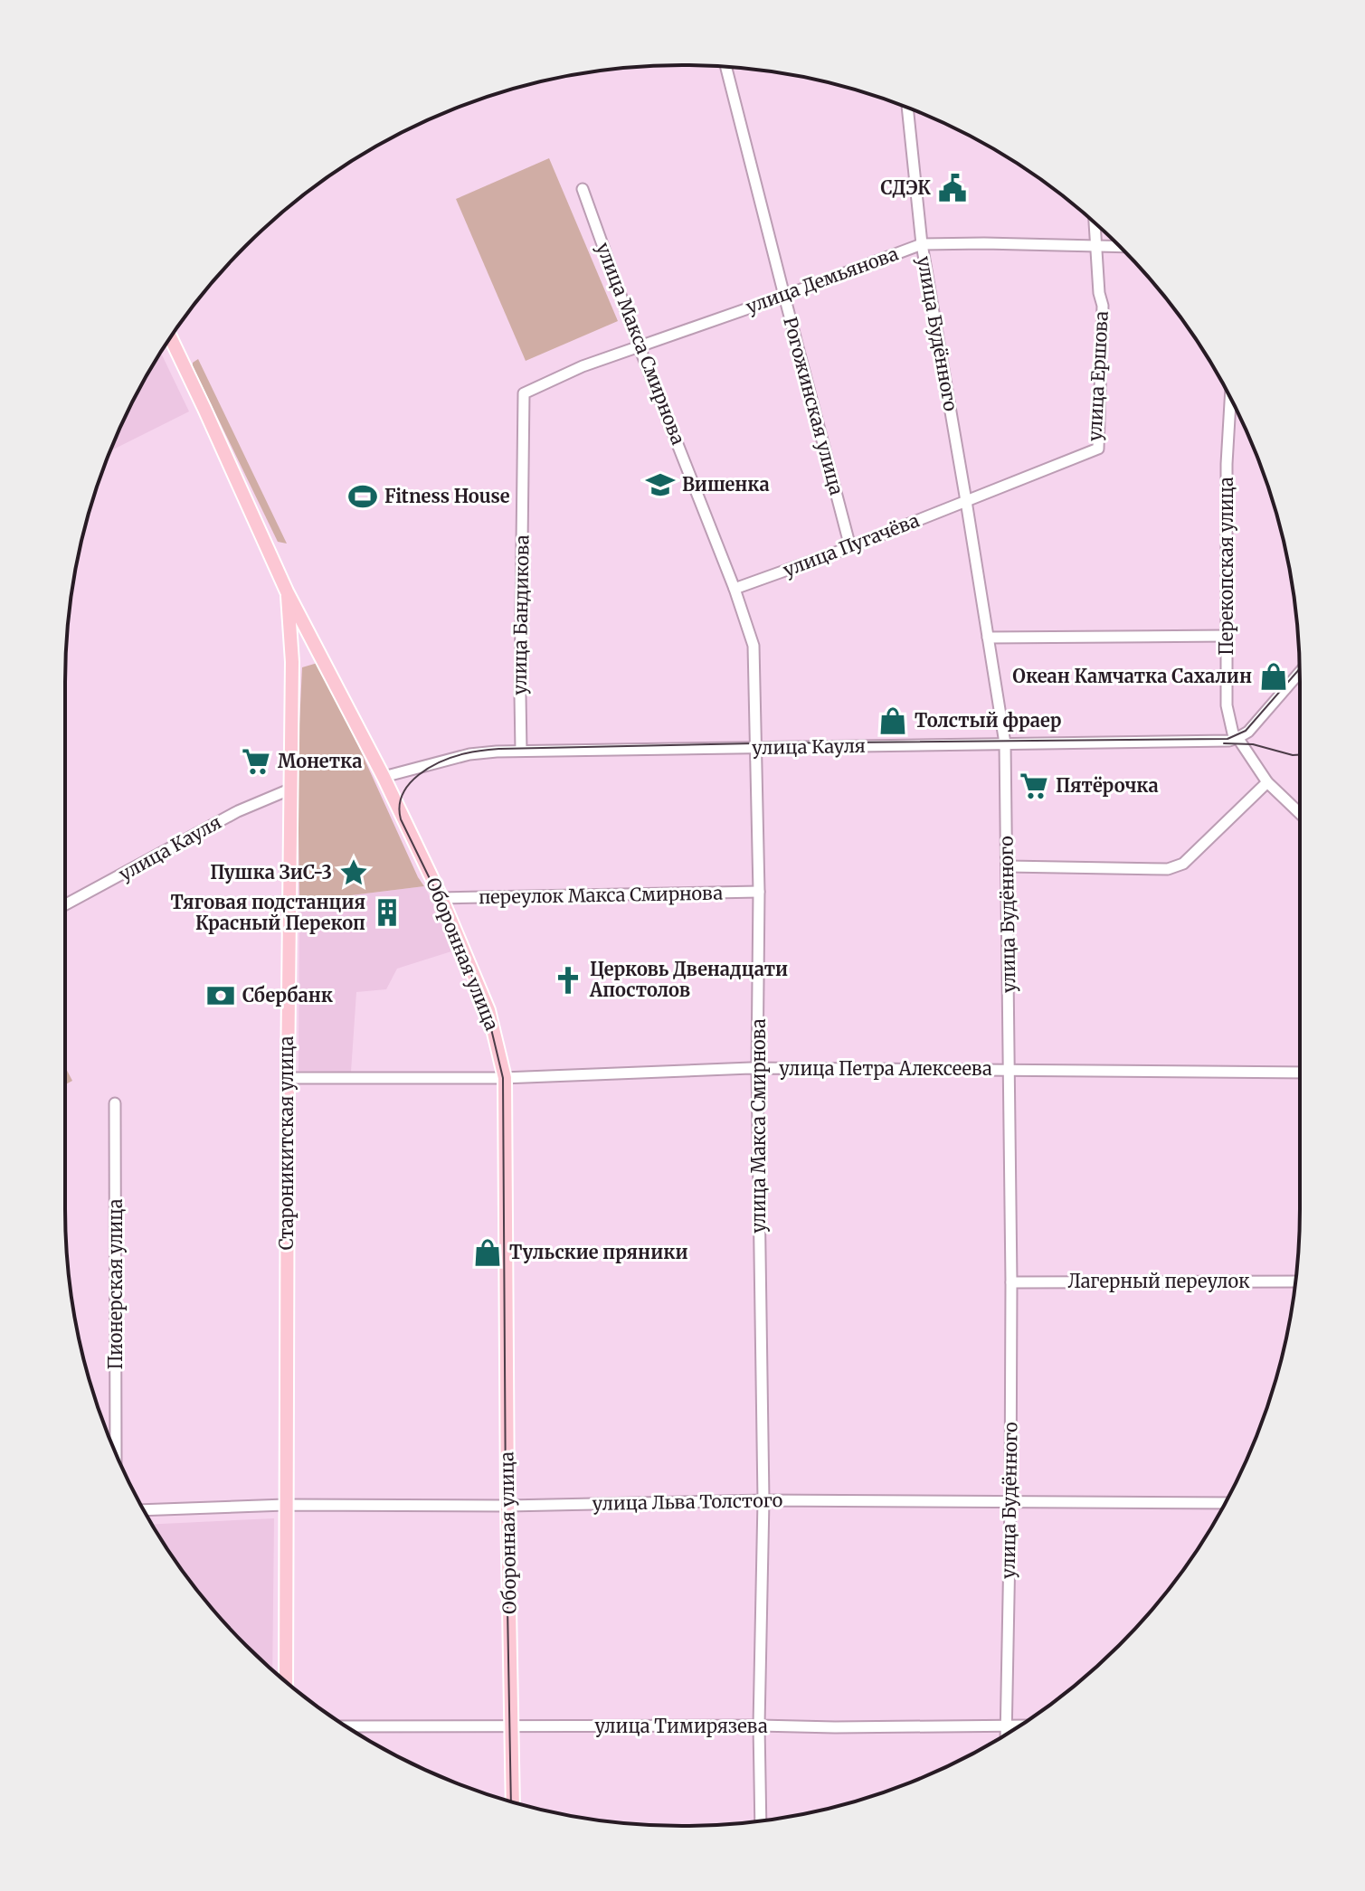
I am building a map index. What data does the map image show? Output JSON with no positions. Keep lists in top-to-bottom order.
{
  "streets": {
    "main road": ["Оборонная улица", "Староникитская улица"],
    "street": [
      "улица Демьянова",
      "улица Будённого",
      "улица Макса Смирнова",
      "улица Ершова",
      "Рогожинская улица",
      "улица Пугачёва",
      "Перекопская улица",
      "улица Бандикова",
      "улица Кауля",
      "переулок Макса Смирнова",
      "улица Петра Алексеева",
      "Лагерный переулок",
      "Пионерская улица",
      "улица Льва Толстого",
      "улица Тимирязева"
    ]
  },
  "crossings": [
    ["улица Демьянова", "улица Будённого"],
    ["улица Демьянова", "улица Макса Смирнова"],
    ["улица Демьянова", "улица Ершова"],
    ["улица Демьянова", "Рогожинская улица"],
    ["улица Демьянова", "улица Бандикова"],
    ["улица Будённого", "улица Ершова"],
    ["улица Будённого", "улица Пугачёва"],
    ["улица Будённого", "улица Кауля"],
    ["улица Будённого", "улица Петра Алексеева"],
    ["улица Будённого", "Лагерный переулок"],
    ["улица Будённого", "улица Льва Толстого"],
    ["улица Будённого", "улица Тимирязева"],
    ["улица Макса Смирнова", "улица Пугачёва"],
    ["улица Макса Смирнова", "улица Кауля"],
    ["улица Макса Смирнова", "переулок Макса Смирнова"],
    ["улица Макса Смирнова", "улица Петра Алексеева"],
    ["улица Макса Смирнова", "улица Льва Толстого"],
    ["улица Макса Смирнова", "улица Тимирязева"],
    ["улица Ершова", "улица Пугачёва"],
    ["Рогожинская улица", "улица Пугачёва"],
    ["Перекопская улица", "улица Кауля"],
    ["улица Бандикова", "улица Кауля"],
    ["улица Кауля", "Оборонная улица"],
    ["улица Кауля", "Староникитская улица"],
    ["переулок Макса Смирнова", "Оборонная улица"],
    ["Оборонная улица", "улица Петра Алексеева"],
    ["Оборонная улица", "Староникитская улица"],
    ["Оборонная улица", "улица Льва Толстого"],
    ["Оборонная улица", "улица Тимирязева"],
    ["улица Петра Алексеева", "Староникитская улица"],
    ["Староникитская улица", "улица Льва Толстого"]
  ],
  "places": {
    "public building": ["СДЭК"],
    "school or university": ["Вишенка"],
    "sports": ["Fitness House"],
    "shop": ["Океан Камчатка Сахалин", "Толстый фраер", "Тульские пряники"],
    "supermarket": ["Монетка", "Пятёрочка"],
    "place": ["Пушка ЗиС-3"],
    "building": ["Тяговая подстанция Красный Перекоп"],
    "church": ["Церковь Двенадцати Апостолов"],
    "bank": ["Сбербанк"]
  }
}
